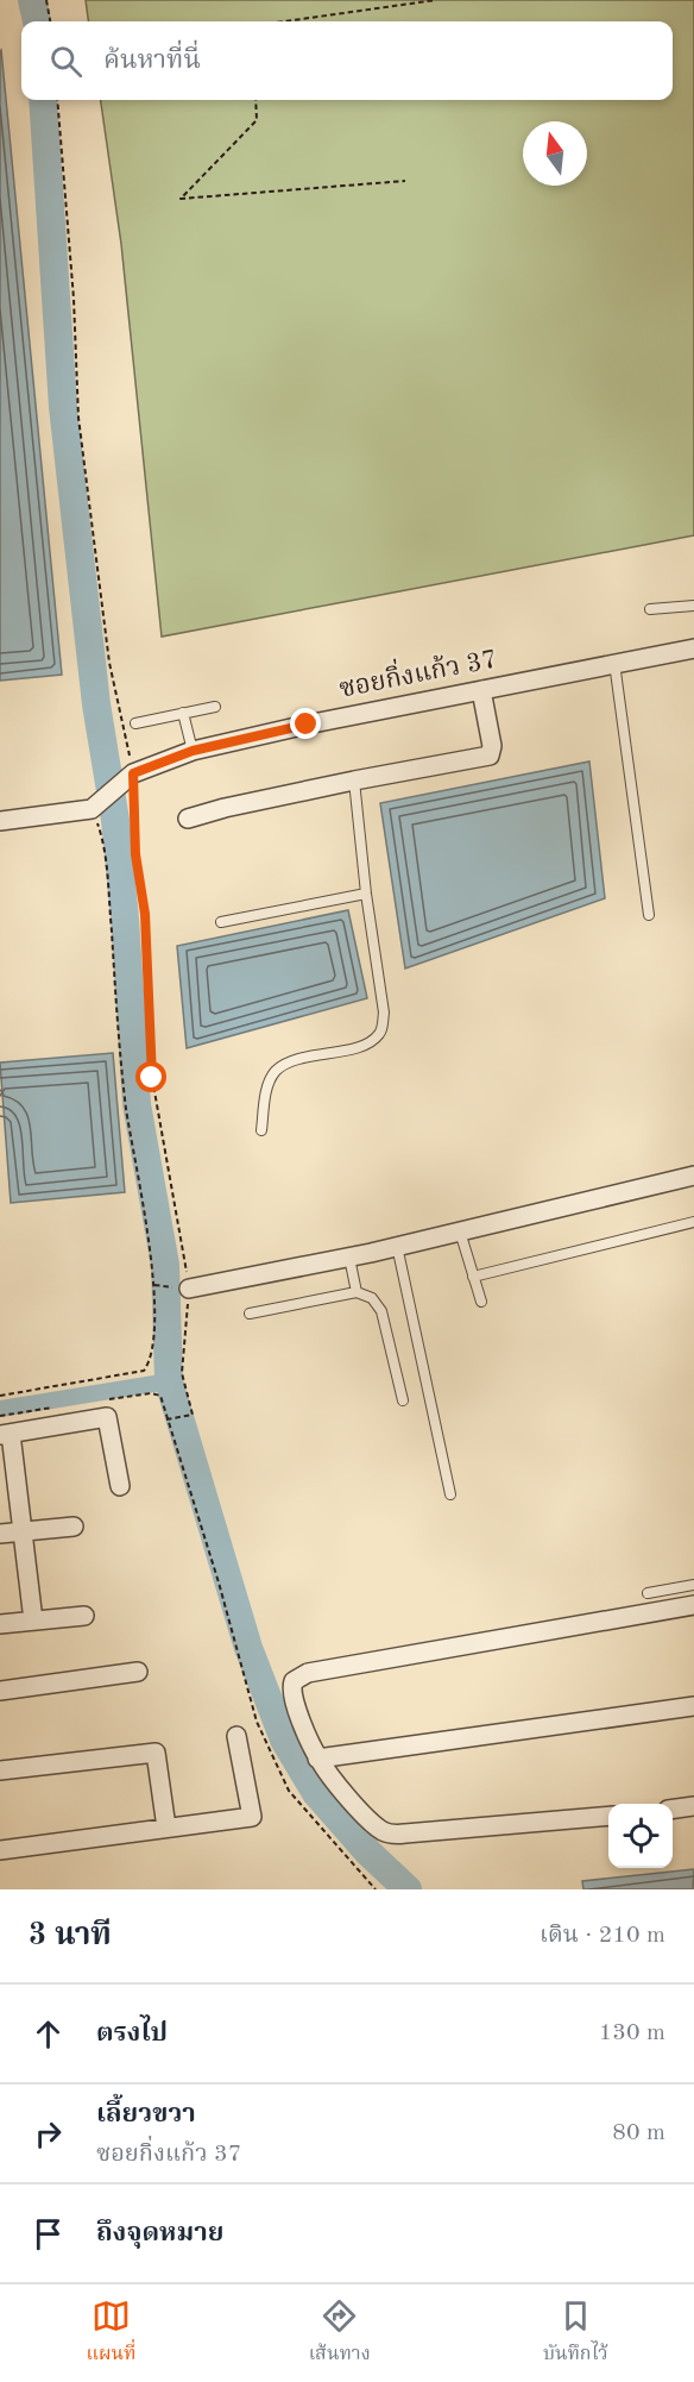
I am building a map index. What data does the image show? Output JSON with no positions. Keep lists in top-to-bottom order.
{
  "streets": {
    "street": ["ซอยกิ่งแก้ว 37"]
  },
  "north": "top",
  "page": {
    "search": "ค้นหาที่นี่",
    "heading": ["3 นาที", "เดิน · 210 m"],
    "list": [
      ["ตรงไป", "130 m"],
      ["เลี้ยวขวา", "ซอยกิ่งแก้ว 37", "80 m"],
      "ถึงจุดหมาย"
    ],
    "nav": ["แผนที่", "เส้นทาง", "บันทึกไว้"]
  }
}
